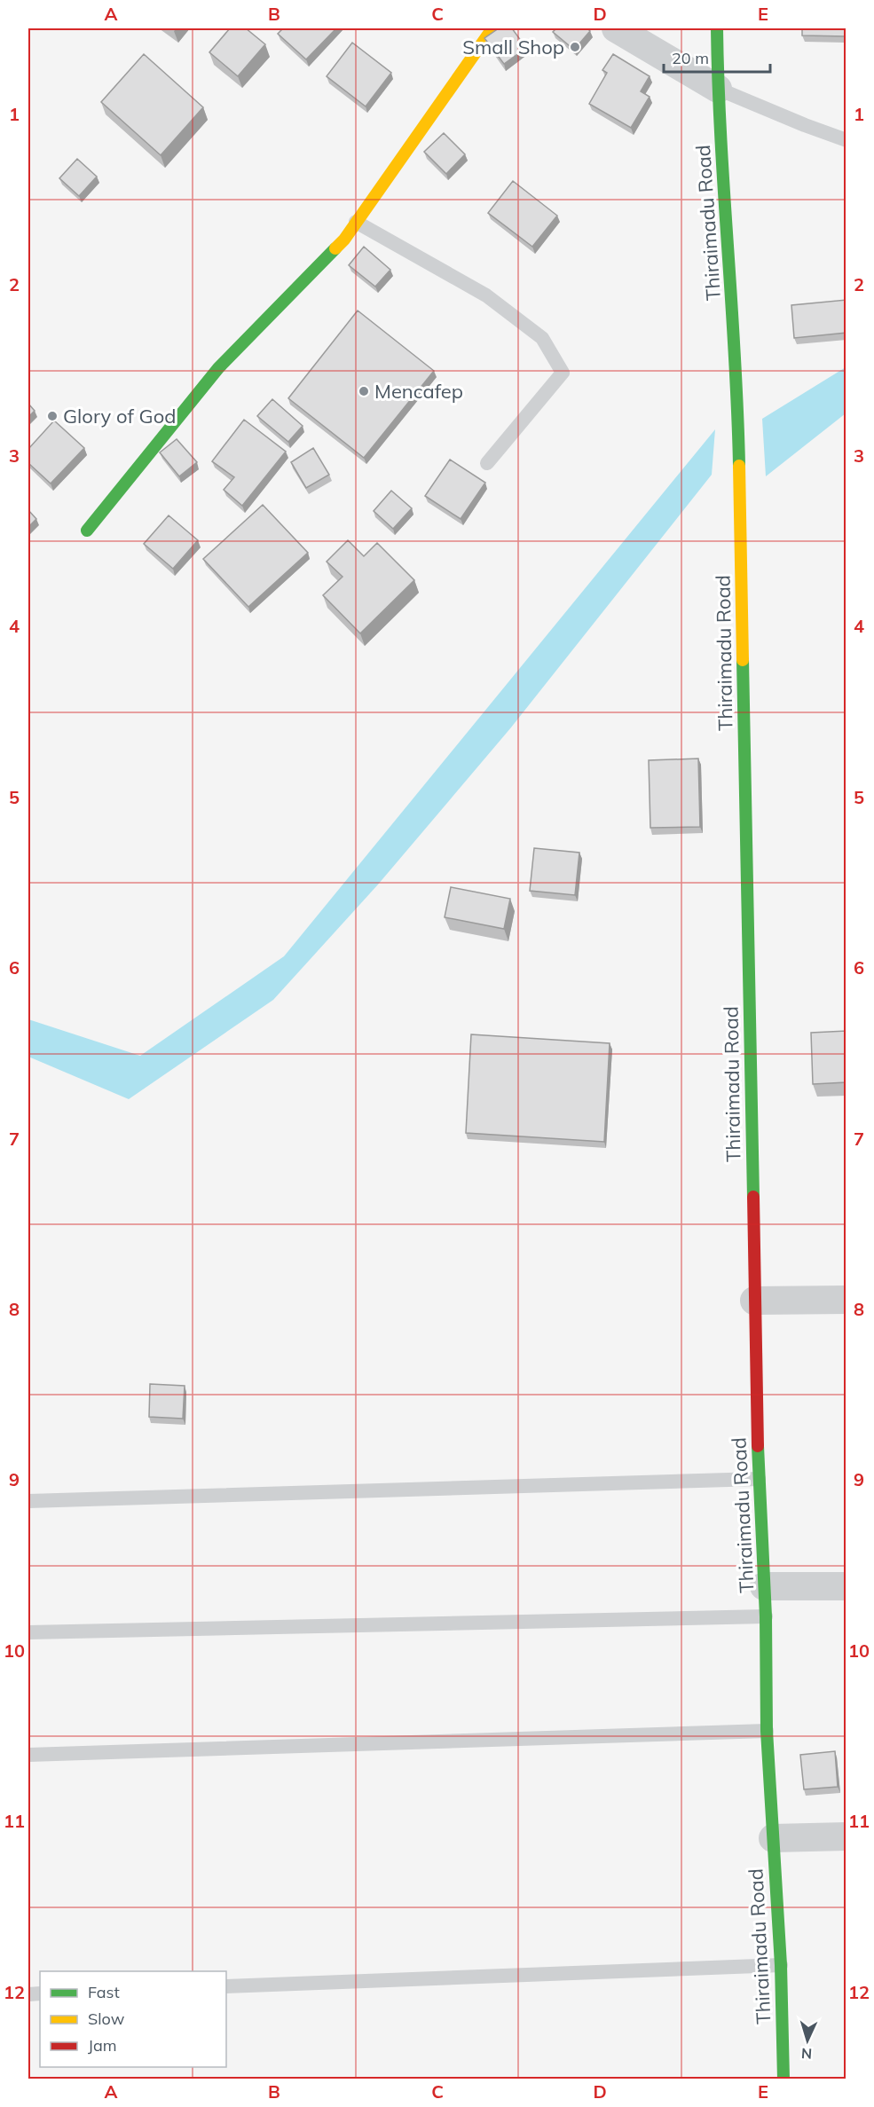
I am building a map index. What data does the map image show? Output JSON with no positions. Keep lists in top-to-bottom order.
{
  "streets": {
    "street": ["Thiraimadu Road"]
  },
  "places": ["Small Shop", "Mencafep", "Glory of God"],
  "legend": ["Fast", "Slow", "Jam"],
  "scale_bar": "20 m",
  "north": "bottom",
  "grid": {
    "columns": [
      "A",
      "B",
      "C",
      "D",
      "E"
    ],
    "rows": [
      "1",
      "2",
      "3",
      "4",
      "5",
      "6",
      "7",
      "8",
      "9",
      "10",
      "11",
      "12"
    ]
  }
}
